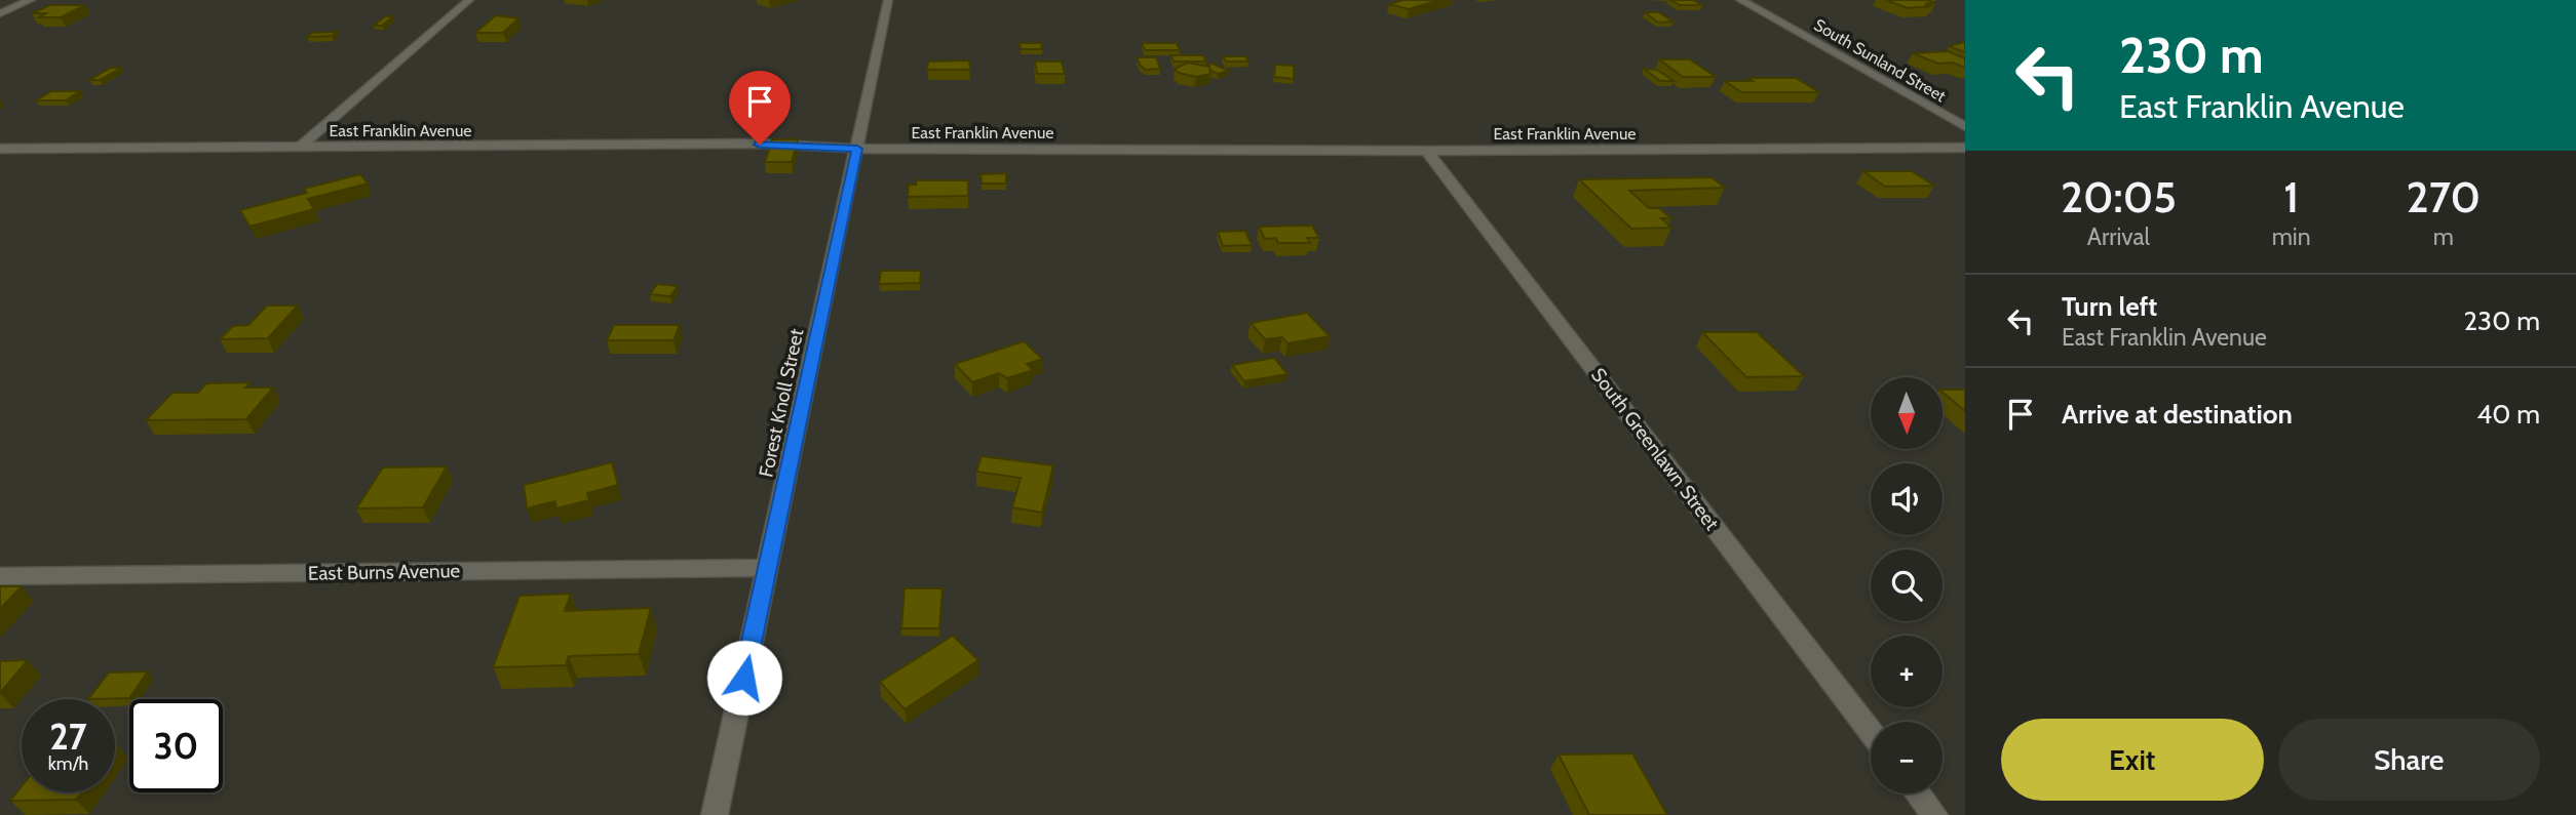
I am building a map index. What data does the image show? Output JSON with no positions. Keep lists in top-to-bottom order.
{
  "streets": {
    "street": [
      "South Sunland Street",
      "East Franklin Avenue",
      "Forest Knoll Street",
      "South Greenlawn Street",
      "East Burns Avenue"
    ]
  },
  "crossings": [
    ["East Franklin Avenue", "Forest Knoll Street"],
    ["East Franklin Avenue", "South Greenlawn Street"],
    ["Forest Knoll Street", "East Burns Avenue"]
  ],
  "north": "bottom",
  "page": {
    "turn": ["230 m", "East Franklin Avenue"],
    "eta": [
      "20:05",
      "Arrival",
      "1",
      "min",
      "270",
      "m"
    ],
    "list": [
      {
        "name": "Turn left",
        "note": "East Franklin Avenue",
        "value": "230 m"
      },
      {
        "name": "Arrive at destination",
        "value": "40 m"
      }
    ],
    "map_buttons": ["+", "−"],
    "speed": "27 km/h",
    "limit": "30",
    "buttons": ["Exit", "Share"]
  }
}
